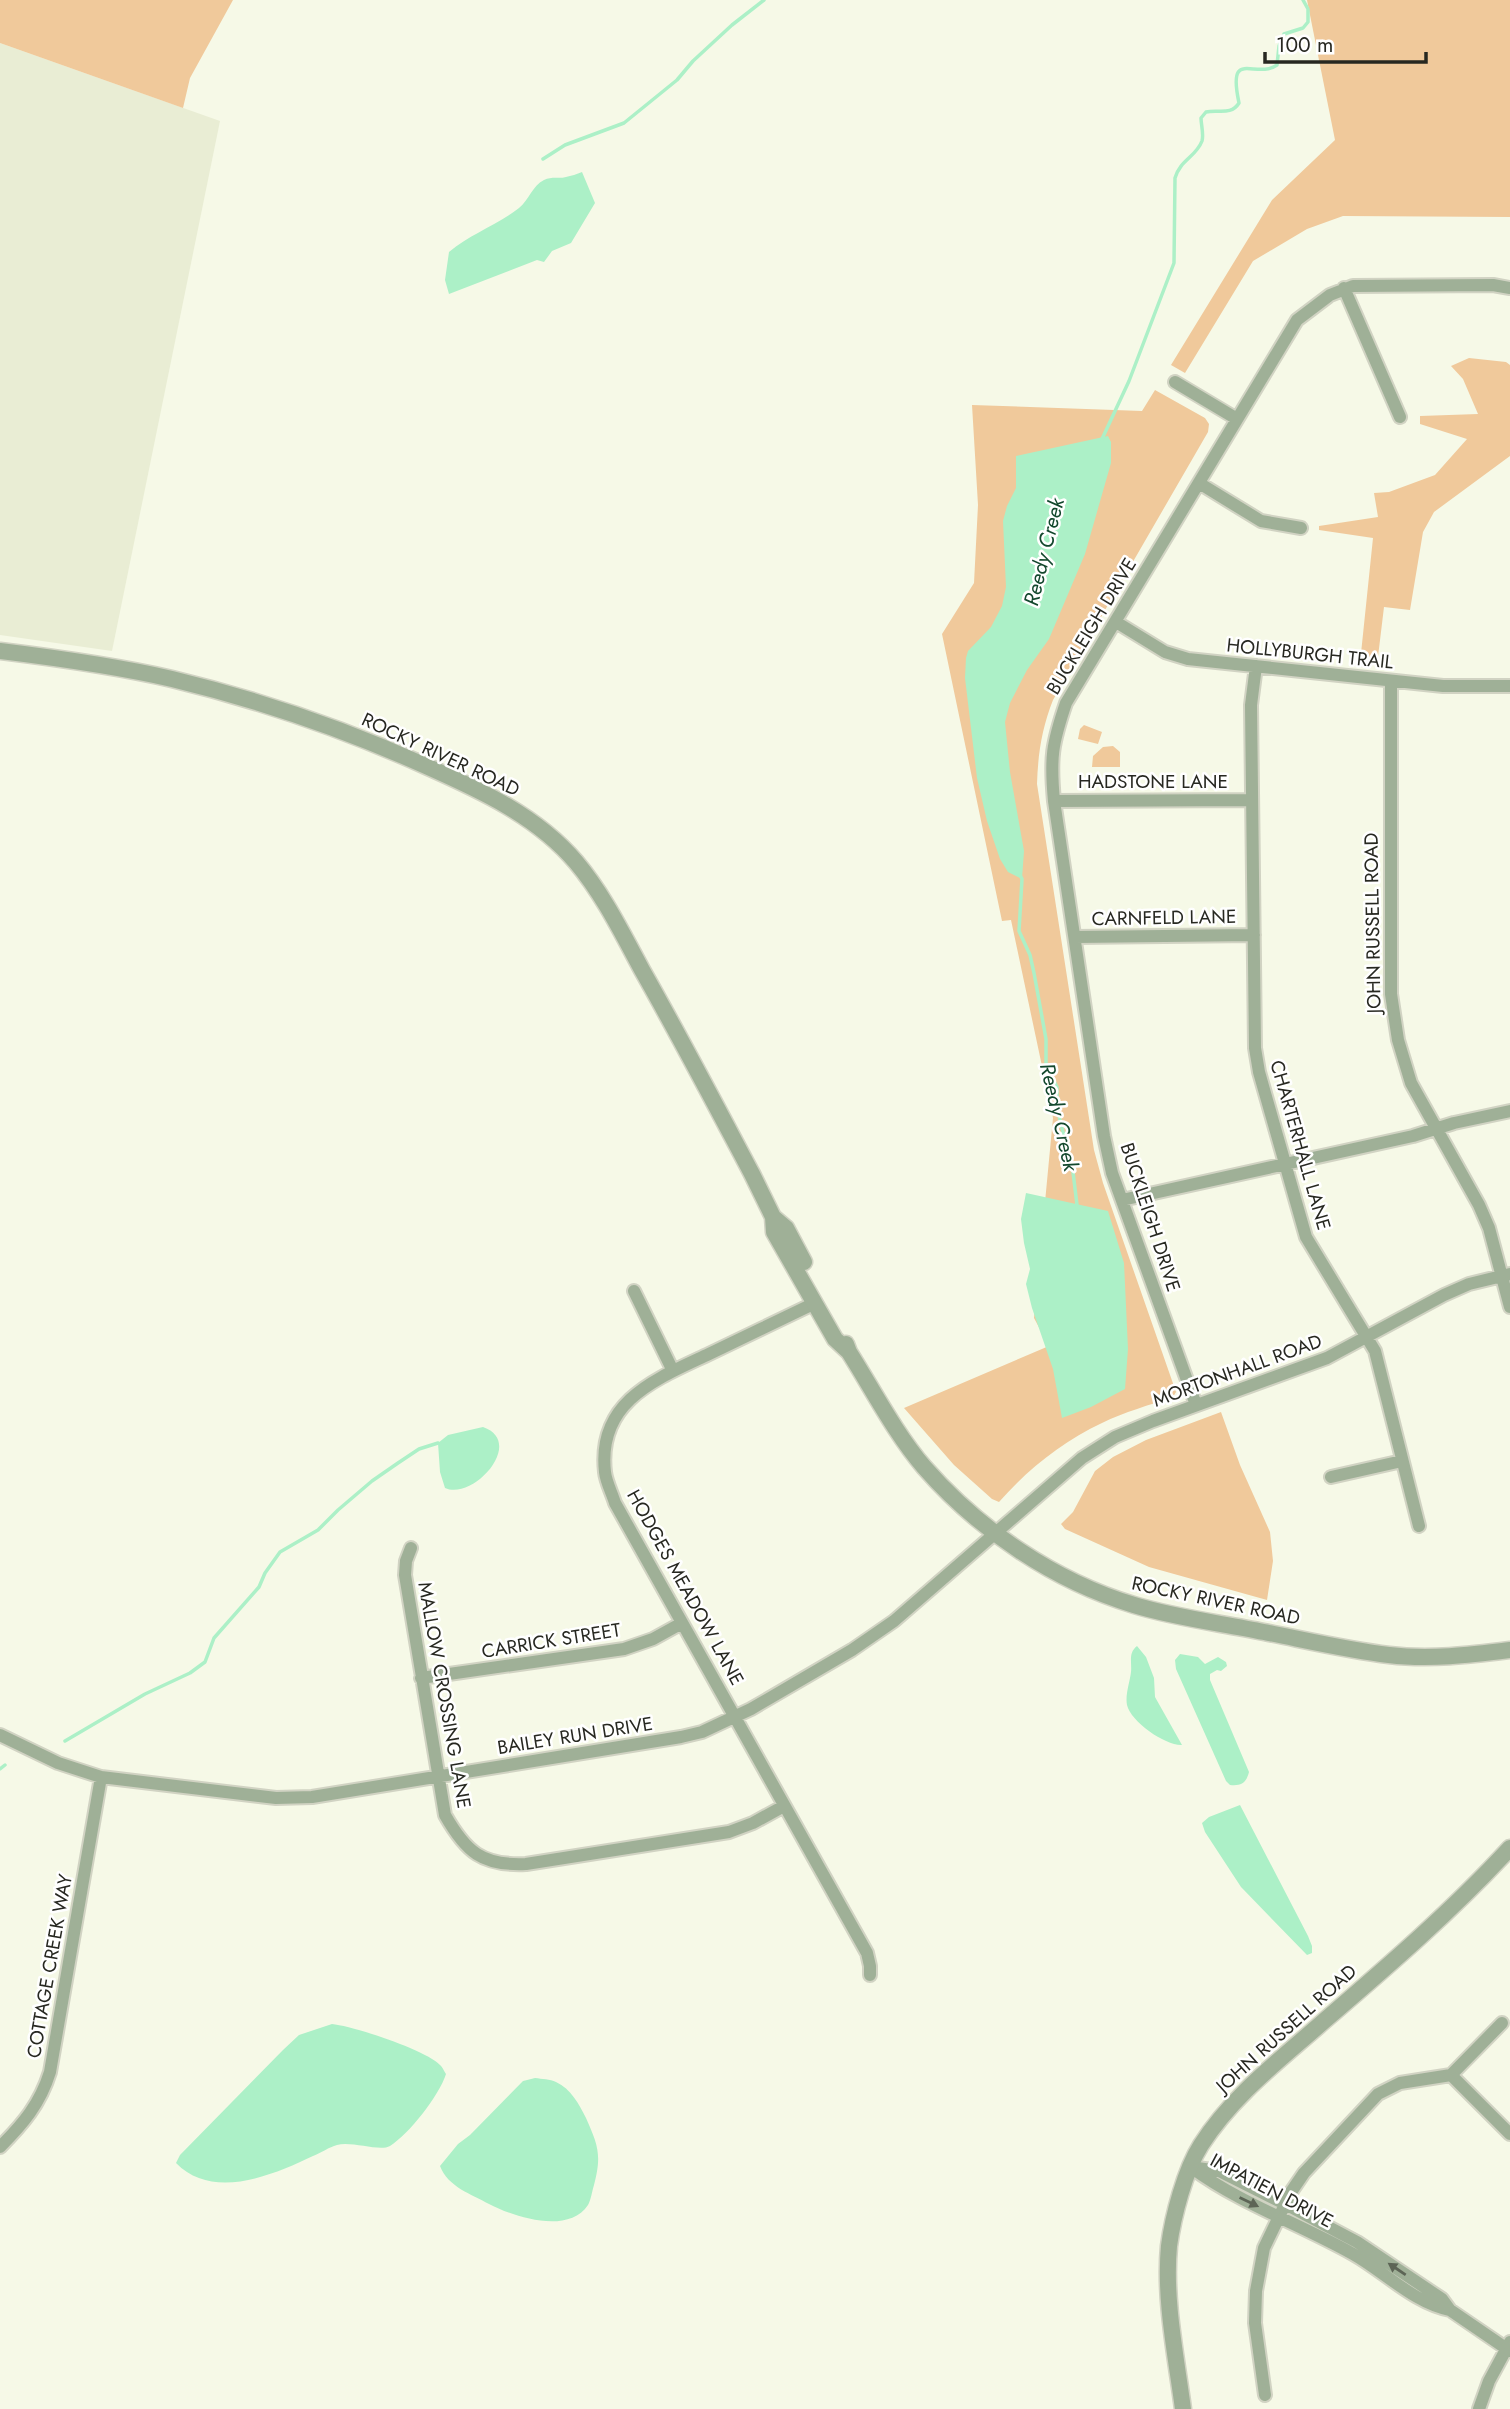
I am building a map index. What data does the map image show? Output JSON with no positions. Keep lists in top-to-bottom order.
{
  "streets": {
    "street": [
      "BUCKLEIGH DRIVE",
      "HOLLYBURGH TRAIL",
      "ROCKY RIVER ROAD",
      "HADSTONE LANE",
      "CARNFELD LANE",
      "JOHN RUSSELL ROAD",
      "CHARTERHALL LANE",
      "MORTONHALL ROAD",
      "HODGES MEADOW LANE",
      "CARRICK STREET",
      "MALLOW CROSSING LANE",
      "BAILEY RUN DRIVE",
      "COTTAGE CREEK WAY",
      "IMPATIEN DRIVE"
    ]
  },
  "crossings": [
    ["BUCKLEIGH DRIVE", "HOLLYBURGH TRAIL"],
    ["BUCKLEIGH DRIVE", "HADSTONE LANE"],
    ["BUCKLEIGH DRIVE", "CARNFELD LANE"],
    ["BUCKLEIGH DRIVE", "MORTONHALL ROAD"],
    ["HOLLYBURGH TRAIL", "JOHN RUSSELL ROAD"],
    ["HOLLYBURGH TRAIL", "CHARTERHALL LANE"],
    ["ROCKY RIVER ROAD", "MORTONHALL ROAD"],
    ["ROCKY RIVER ROAD", "HODGES MEADOW LANE"],
    ["ROCKY RIVER ROAD", "BAILEY RUN DRIVE"],
    ["HADSTONE LANE", "CHARTERHALL LANE"],
    ["CARNFELD LANE", "CHARTERHALL LANE"],
    ["JOHN RUSSELL ROAD", "MORTONHALL ROAD"],
    ["JOHN RUSSELL ROAD", "IMPATIEN DRIVE"],
    ["CHARTERHALL LANE", "MORTONHALL ROAD"],
    ["MORTONHALL ROAD", "BAILEY RUN DRIVE"],
    ["HODGES MEADOW LANE", "CARRICK STREET"],
    ["HODGES MEADOW LANE", "MALLOW CROSSING LANE"],
    ["HODGES MEADOW LANE", "BAILEY RUN DRIVE"],
    ["CARRICK STREET", "MALLOW CROSSING LANE"],
    ["MALLOW CROSSING LANE", "BAILEY RUN DRIVE"],
    ["BAILEY RUN DRIVE", "COTTAGE CREEK WAY"]
  ],
  "water": ["Reedy Creek"],
  "scale_bar": "100 m"
}
